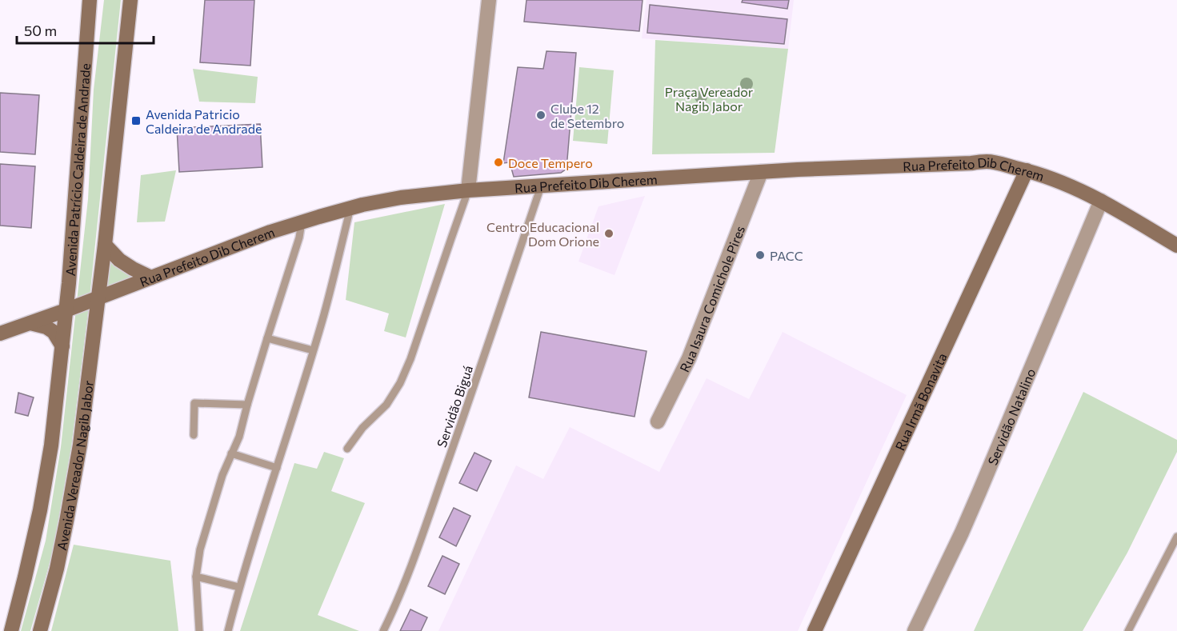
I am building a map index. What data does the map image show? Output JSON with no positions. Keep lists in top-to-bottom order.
{
  "streets": {
    "main road": [
      "Avenida Patrício Caldeira de Andrade",
      "Rua Prefeito Dib Cherem",
      "Rua Irmã Bonavita",
      "Avenida Vereador Nagib Jabor"
    ],
    "street": ["Rua Isaura Comichole Pires", "Servidão Natalino"],
    "lane": ["Servidão Biguá"]
  },
  "crossings": [
    ["Avenida Patrício Caldeira de Andrade", "Rua Prefeito Dib Cherem"],
    ["Avenida Patrício Caldeira de Andrade", "Avenida Vereador Nagib Jabor"],
    ["Rua Prefeito Dib Cherem", "Rua Isaura Comichole Pires"],
    ["Rua Prefeito Dib Cherem", "Rua Irmã Bonavita"],
    ["Rua Prefeito Dib Cherem", "Servidão Biguá"],
    ["Rua Prefeito Dib Cherem", "Servidão Natalino"],
    ["Rua Prefeito Dib Cherem", "Avenida Vereador Nagib Jabor"]
  ],
  "parks": ["Praça Vereador Nagib Jabor"],
  "places": {
    "other": [
      "Clube 12 de Setembro",
      "Doce Tempero",
      "Centro Educacional Dom Orione",
      "PACC"
    ],
    "transit": ["Avenida Patricio Caldeira de Andrade"]
  },
  "scale_bar": "50 m"
}
